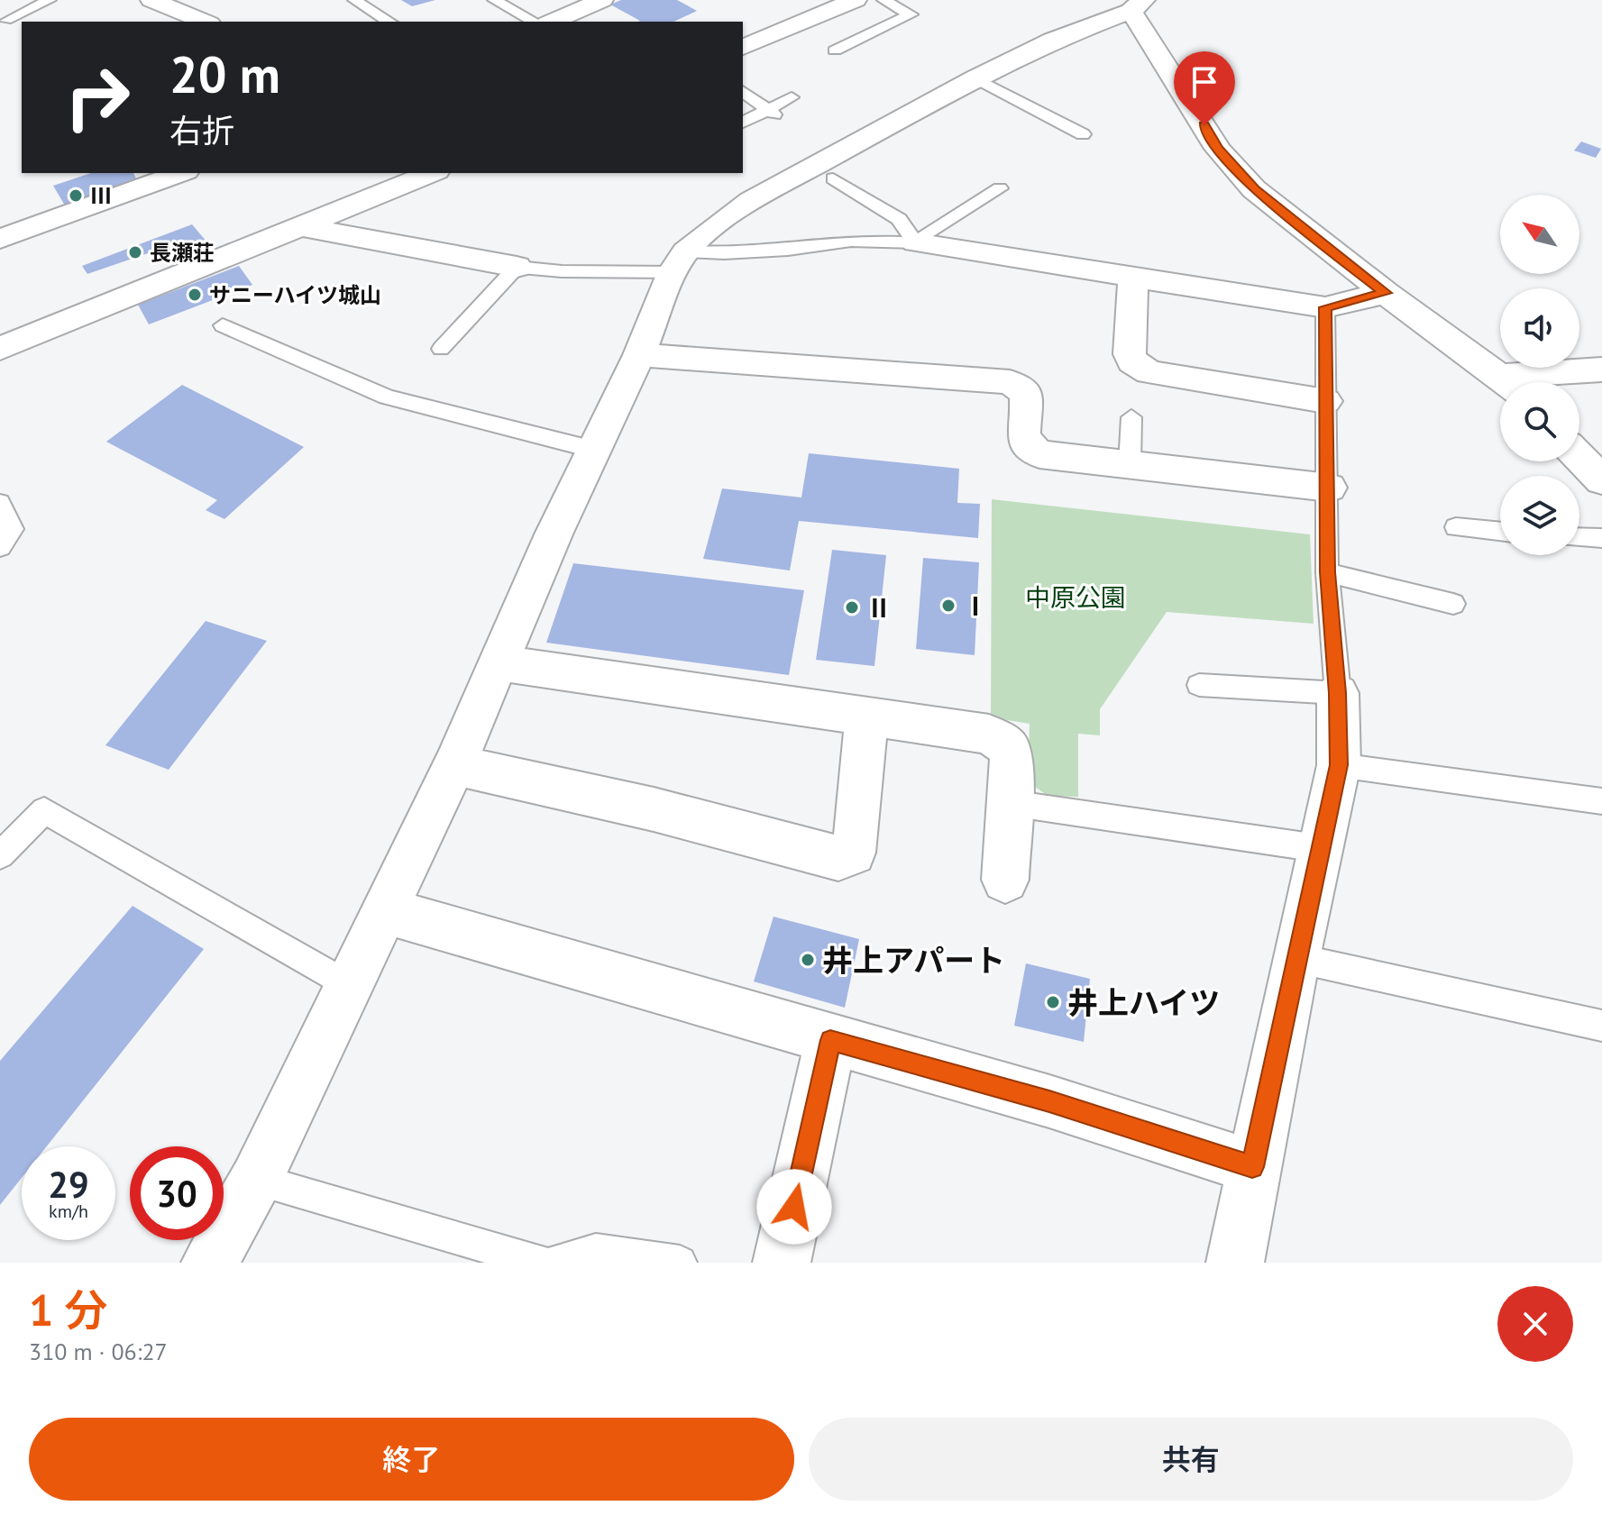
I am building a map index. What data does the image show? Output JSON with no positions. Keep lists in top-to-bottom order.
{
  "parks": ["中原公園"],
  "places": [
    "Ⅲ",
    "長瀬荘",
    "サニーハイツ城山",
    "Ⅰ",
    "Ⅱ",
    "井上アパート",
    "井上ハイツ"
  ],
  "north": "top left",
  "page": {
    "turn": ["20 m", "右折"],
    "speed": "29 km/h",
    "limit": "30",
    "heading": ["1 分", "310 m · 06:27"],
    "buttons": ["終了", "共有"]
  }
}
